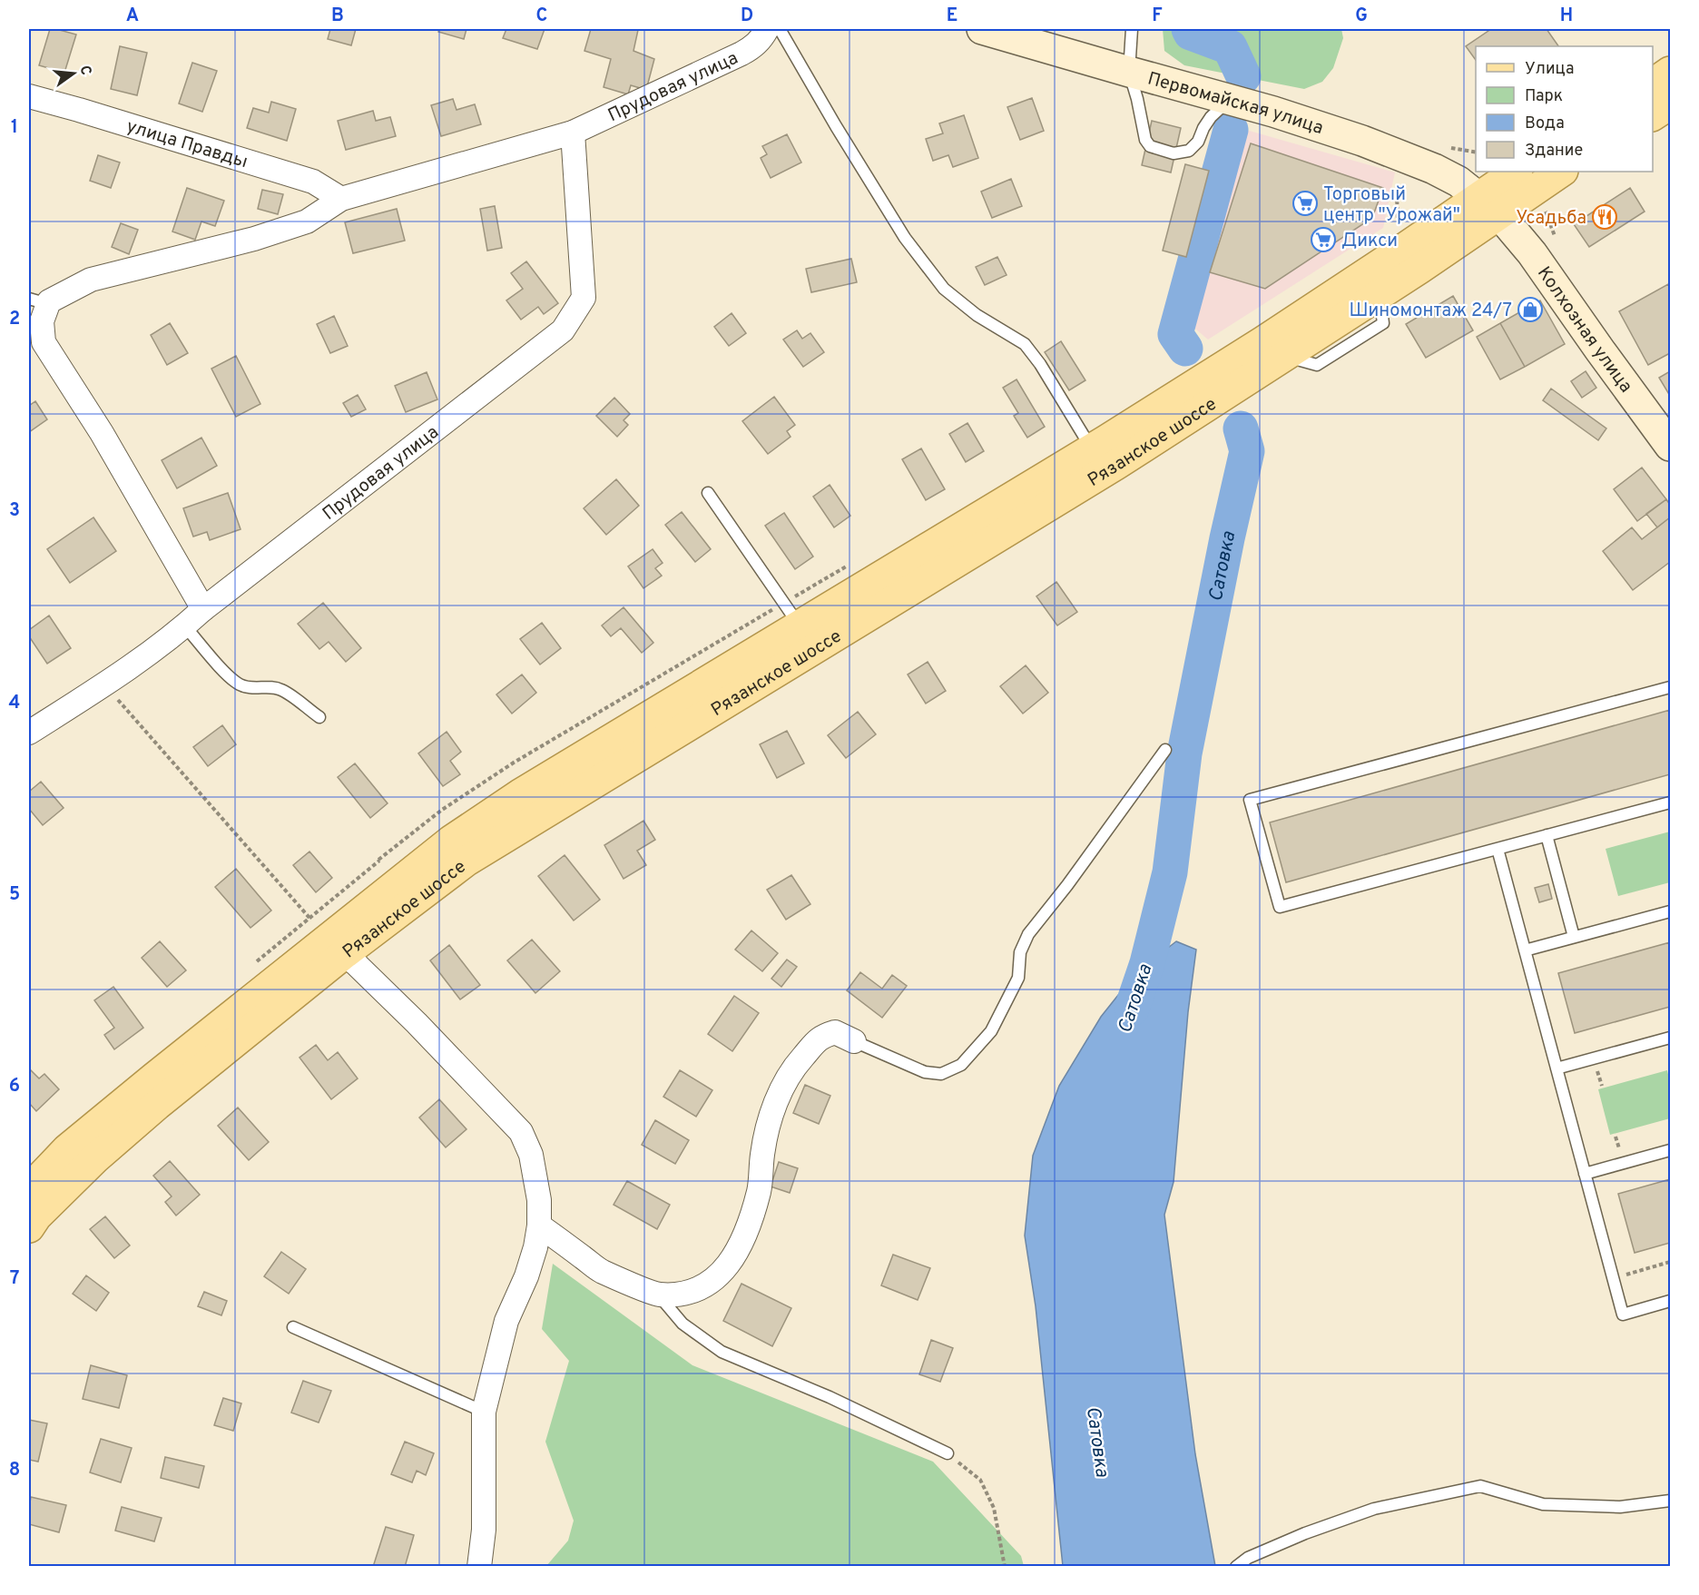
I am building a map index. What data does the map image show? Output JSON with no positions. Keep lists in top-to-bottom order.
{
  "streets": {
    "main road": ["Первомайская улица", "Колхозная улица", "Рязанское шоссе"],
    "street": ["Прудовая улица", "улица Правды"]
  },
  "crossings": [
    ["Прудовая улица", "улица Правды"],
    ["Первомайская улица", "Колхозная улица"],
    ["Первомайская улица", "Рязанское шоссе"],
    ["Колхозная улица", "Рязанское шоссе"]
  ],
  "water": ["Сатовка"],
  "places": {
    "supermarket": ["Торговый центр \"Урожай\"", "Дикси"],
    "restaurant": ["Усадьба"],
    "shop": ["Шиномонтаж 24/7"]
  },
  "legend": [
    "Улица",
    "Парк",
    "Вода",
    "Здание"
  ],
  "north": "right",
  "grid": {
    "columns": [
      "A",
      "B",
      "C",
      "D",
      "E",
      "F",
      "G",
      "H"
    ],
    "rows": [
      "1",
      "2",
      "3",
      "4",
      "5",
      "6",
      "7",
      "8"
    ]
  }
}
